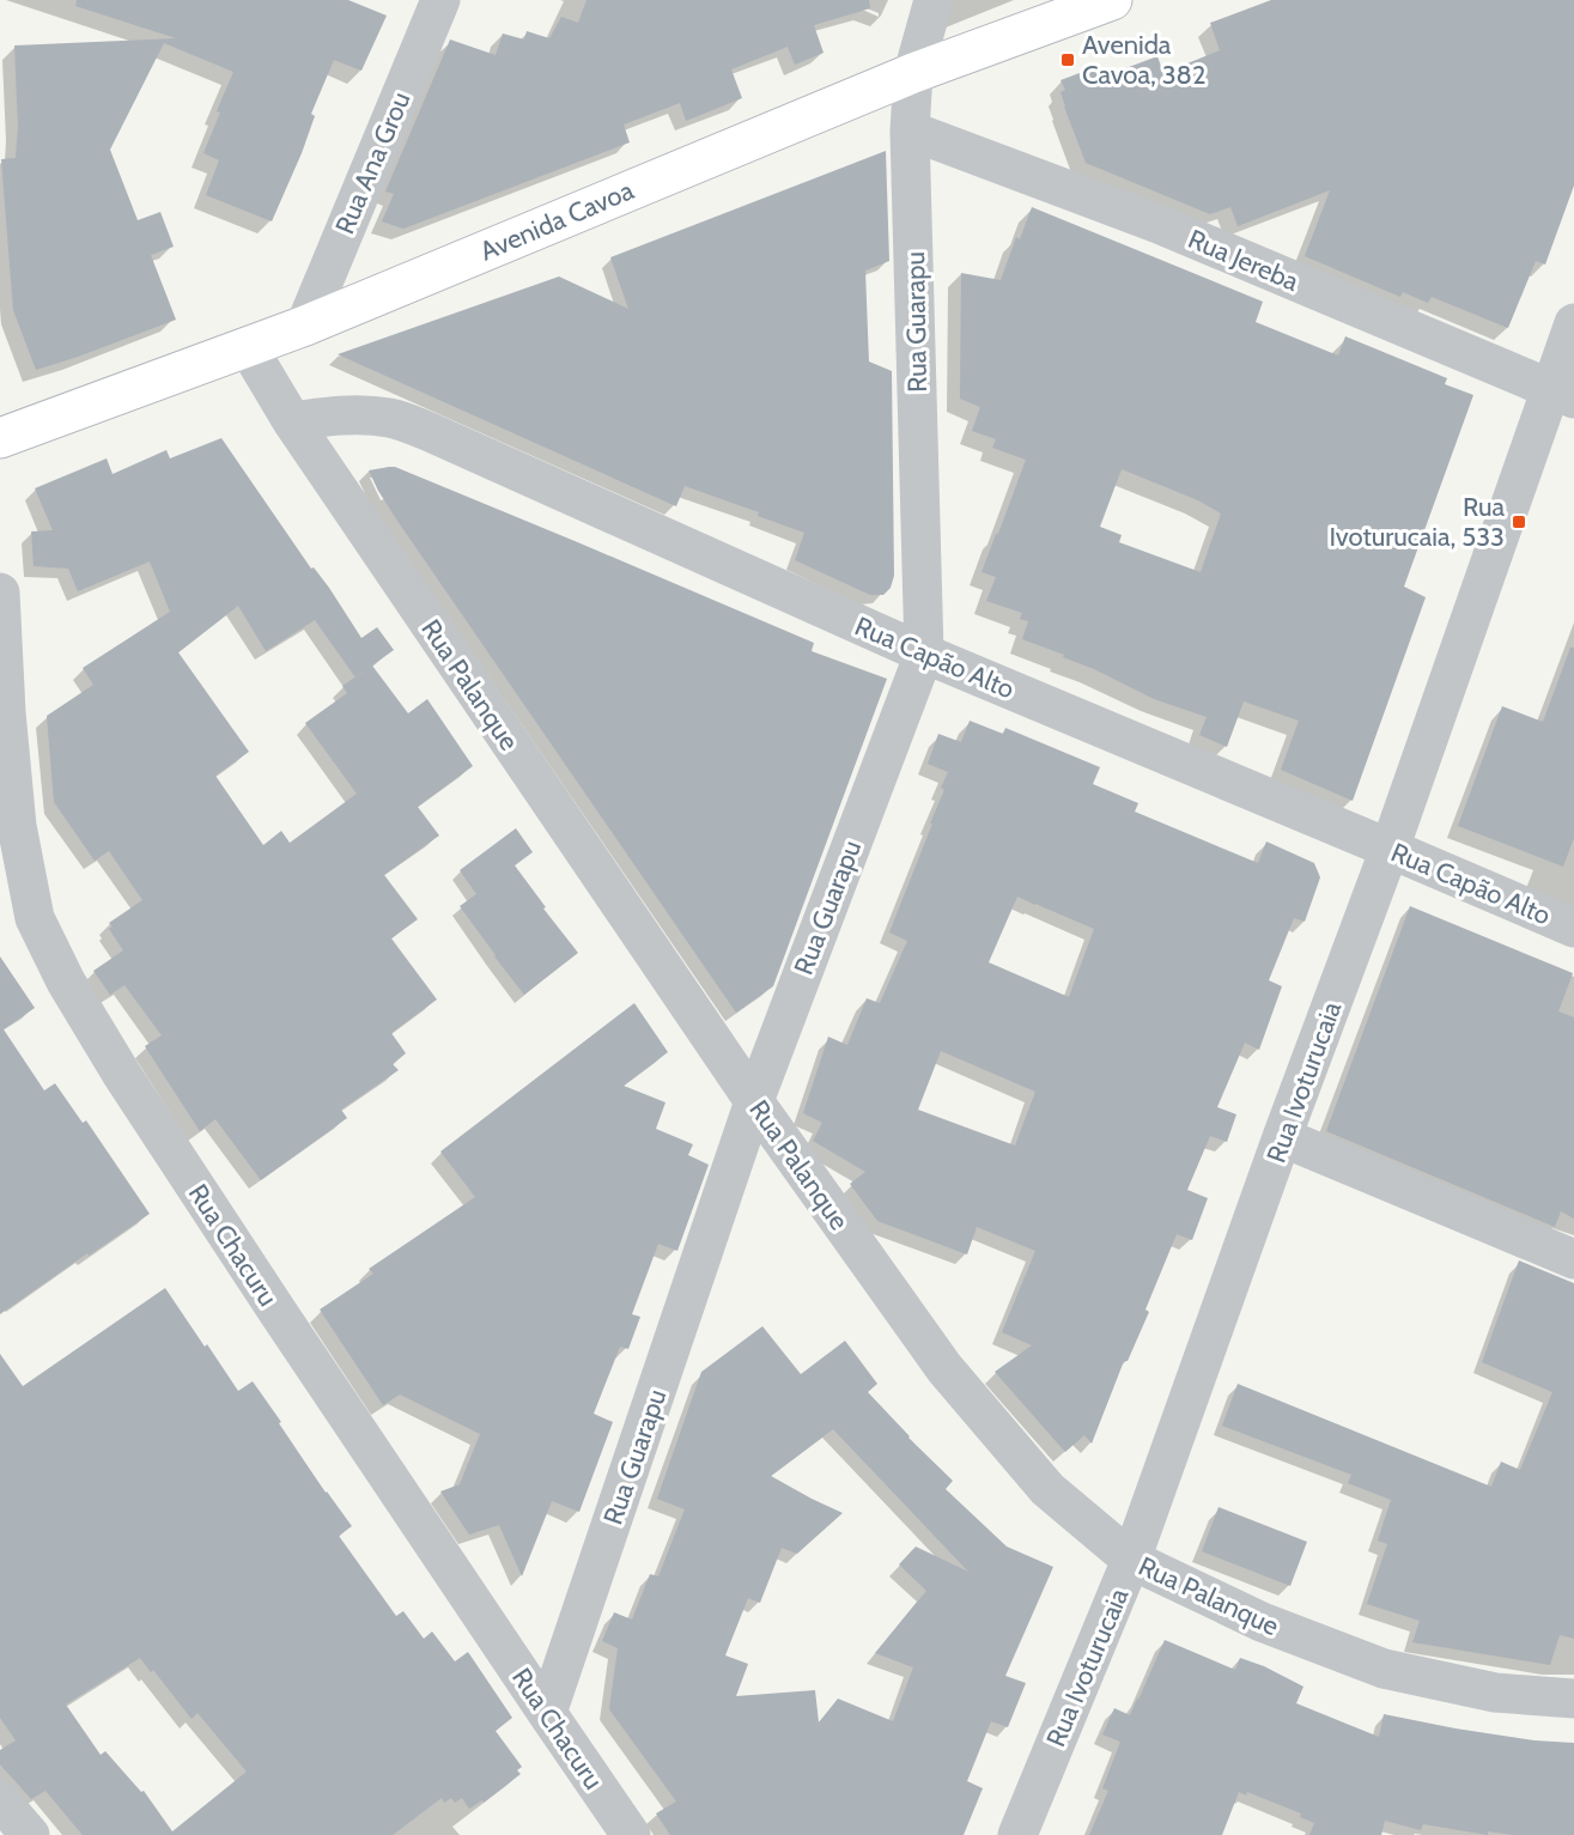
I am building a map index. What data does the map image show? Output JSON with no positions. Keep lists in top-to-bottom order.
{
  "streets": {
    "street": [
      "Rua Ana Grou",
      "Avenida Cavoa",
      "Rua Jereba",
      "Rua Guarapu",
      "Rua Capão Alto",
      "Rua Palanque",
      "Rua Ivoturucaia",
      "Rua Chacuru"
    ]
  },
  "crossings": [
    ["Rua Ana Grou", "Avenida Cavoa"],
    ["Avenida Cavoa", "Rua Guarapu"],
    ["Avenida Cavoa", "Rua Palanque"],
    ["Rua Jereba", "Rua Guarapu"],
    ["Rua Jereba", "Rua Ivoturucaia"],
    ["Rua Guarapu", "Rua Capão Alto"],
    ["Rua Guarapu", "Rua Palanque"],
    ["Rua Guarapu", "Rua Chacuru"],
    ["Rua Capão Alto", "Rua Palanque"],
    ["Rua Capão Alto", "Rua Ivoturucaia"],
    ["Rua Palanque", "Rua Ivoturucaia"]
  ],
  "places": {
    "transit": ["Avenida Cavoa, 382", "Rua Ivoturucaia, 533"]
  }
}
